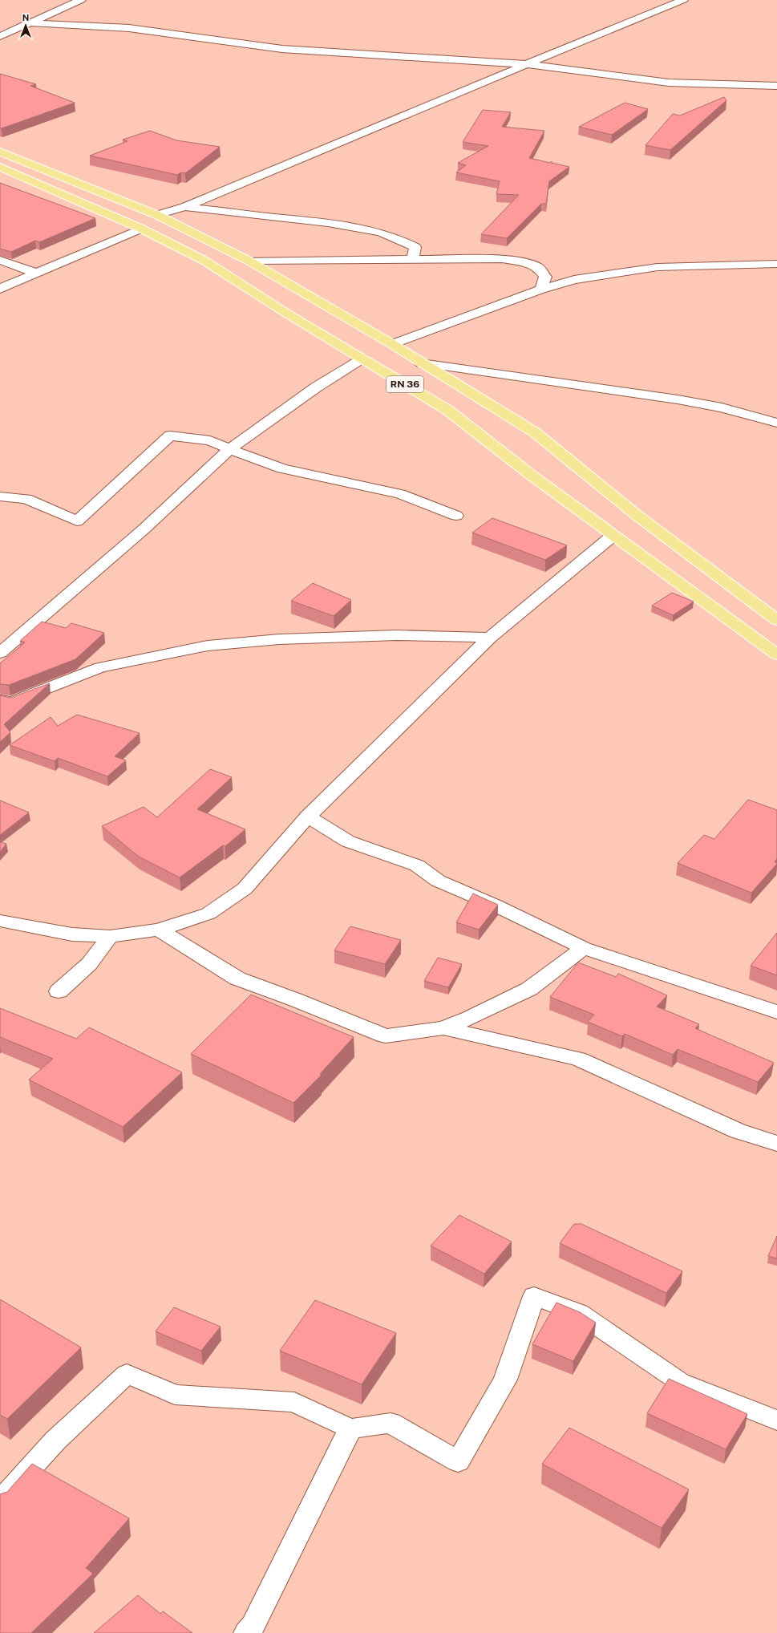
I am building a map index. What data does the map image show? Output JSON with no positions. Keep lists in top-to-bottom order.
{
  "streets": {
    "main road": ["RN 36"]
  },
  "north": "top"
}
